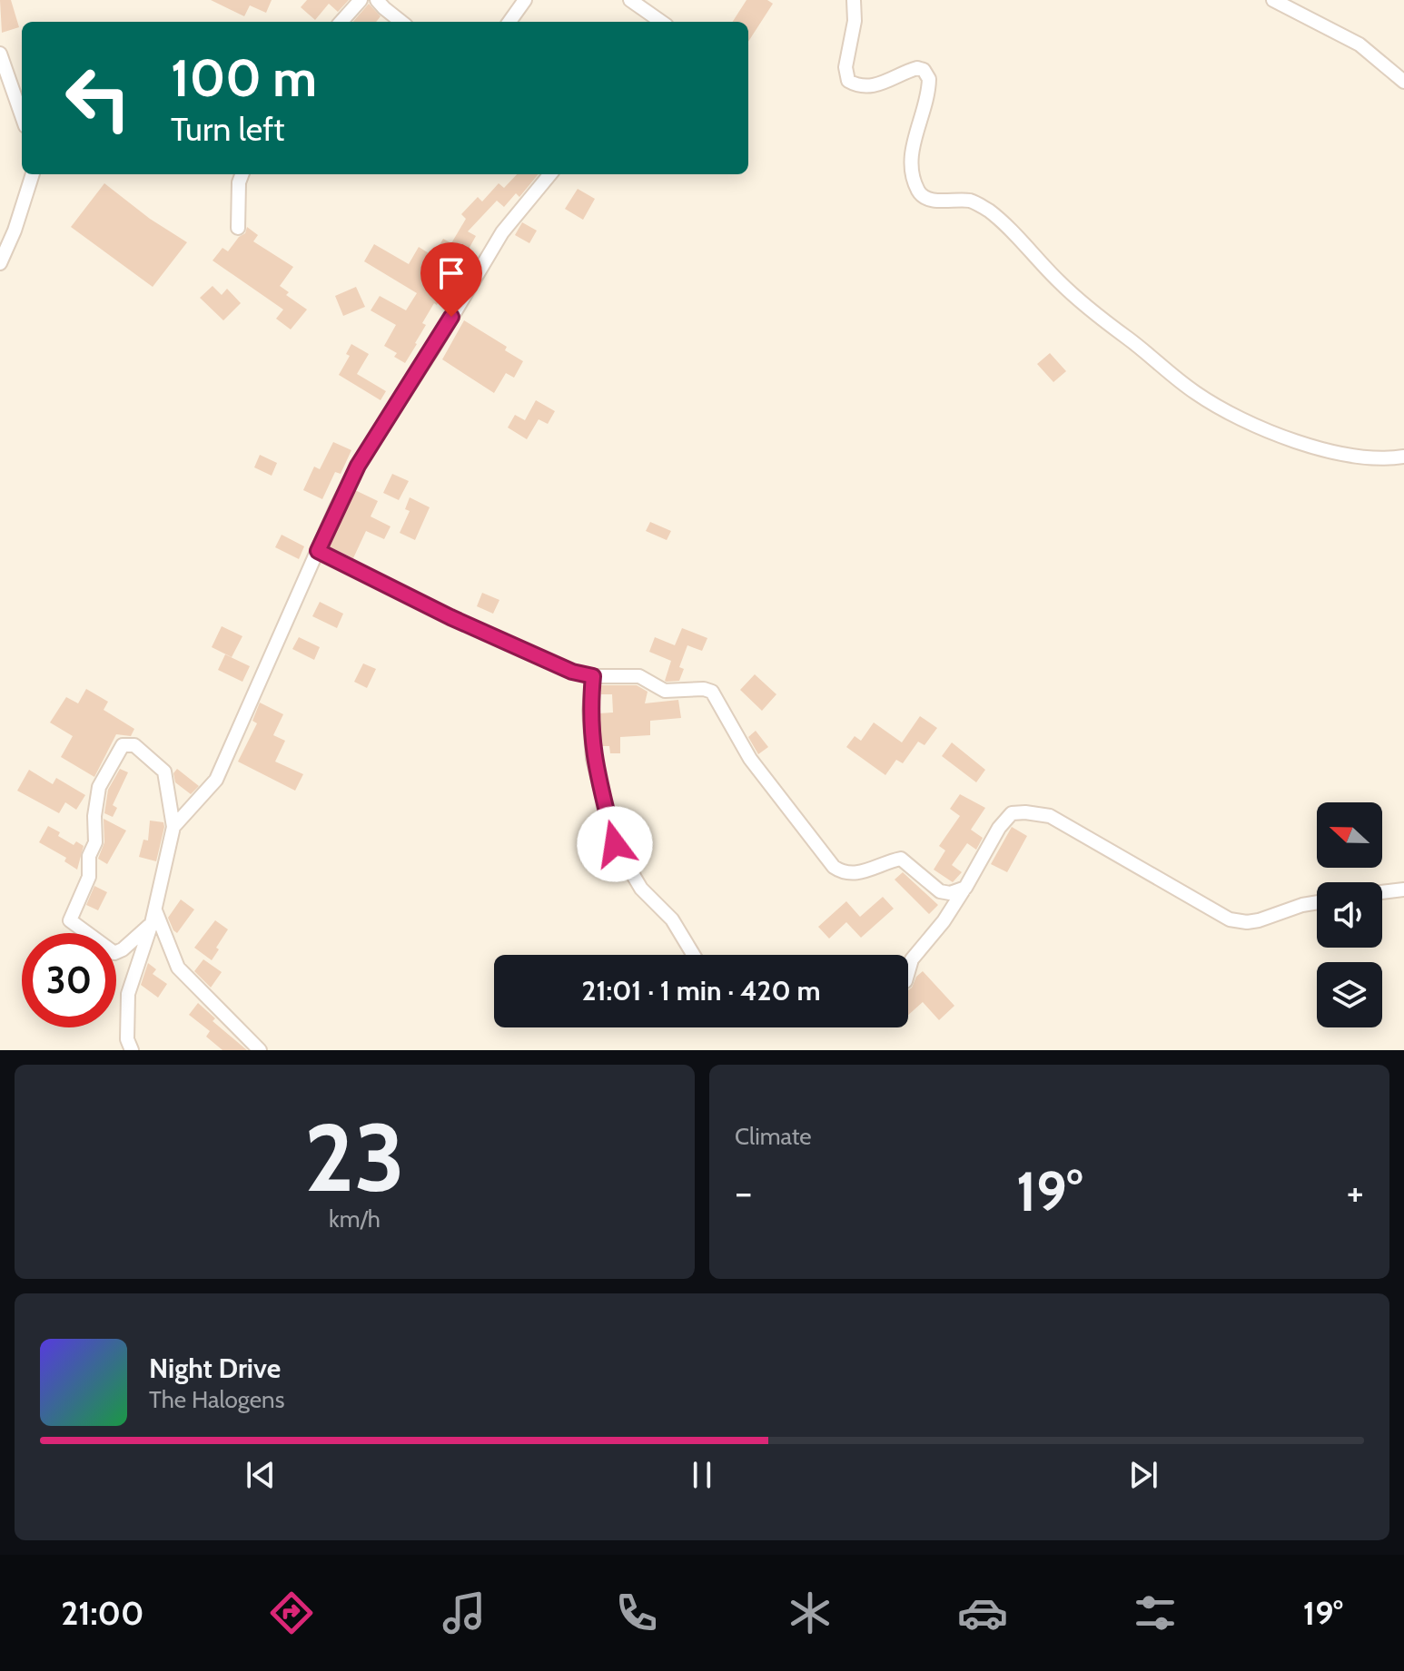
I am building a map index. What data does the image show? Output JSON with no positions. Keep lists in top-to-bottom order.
{
  "north": "left",
  "page": {
    "turn": ["100 m", "Turn left"],
    "limit": "30",
    "trip": "21:01 · 1 min · 420 m",
    "tile": [
      ["23", "km/h"],
      "Climate"
    ],
    "heat": ["−", "19°", "+"],
    "song": ["Night Drive", "The Halogens"],
    "tabs": ["21:00", "19°"]
  }
}
